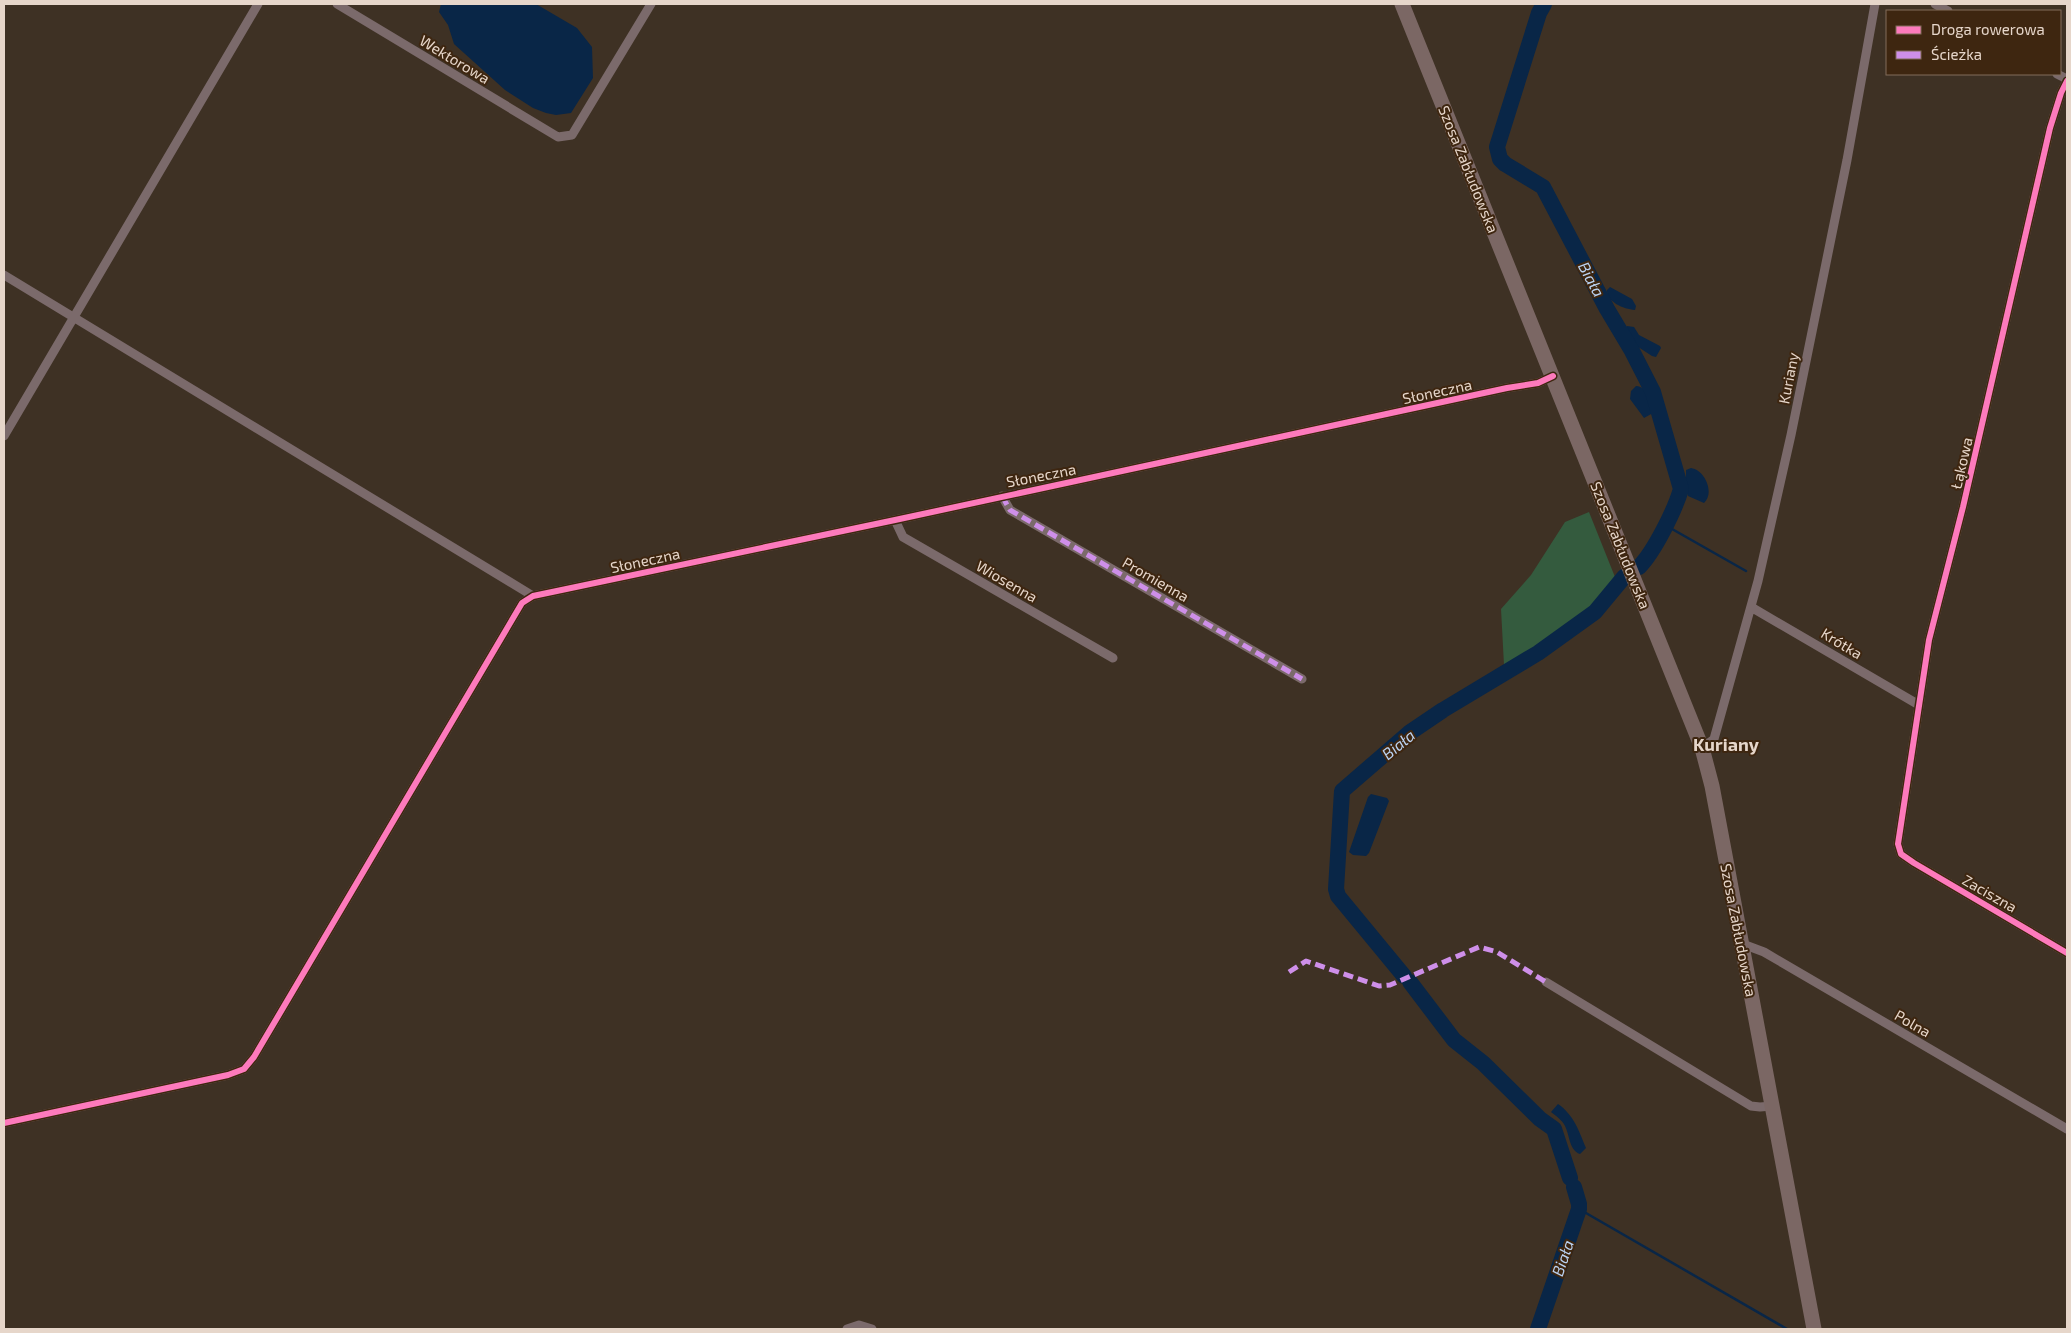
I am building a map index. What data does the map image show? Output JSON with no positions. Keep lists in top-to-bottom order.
{
  "streets": {
    "highway": ["Szosa Zabłudowska"],
    "street": [
      "Wektorowa",
      "Kuriany",
      "Słoneczna",
      "Łąkowa",
      "Promienna",
      "Wiosenna",
      "Krótka",
      "Zaciszna",
      "Polna"
    ]
  },
  "crossings": [
    ["Szosa Zabłudowska", "Kuriany"],
    ["Szosa Zabłudowska", "Słoneczna"],
    ["Szosa Zabłudowska", "Polna"],
    ["Kuriany", "Krótka"],
    ["Słoneczna", "Promienna"],
    ["Słoneczna", "Wiosenna"],
    ["Łąkowa", "Krótka"],
    ["Łąkowa", "Zaciszna"]
  ],
  "districts": ["Kuriany"],
  "water": ["Biała"],
  "legend": ["Droga rowerowa", "Ścieżka"]
}
